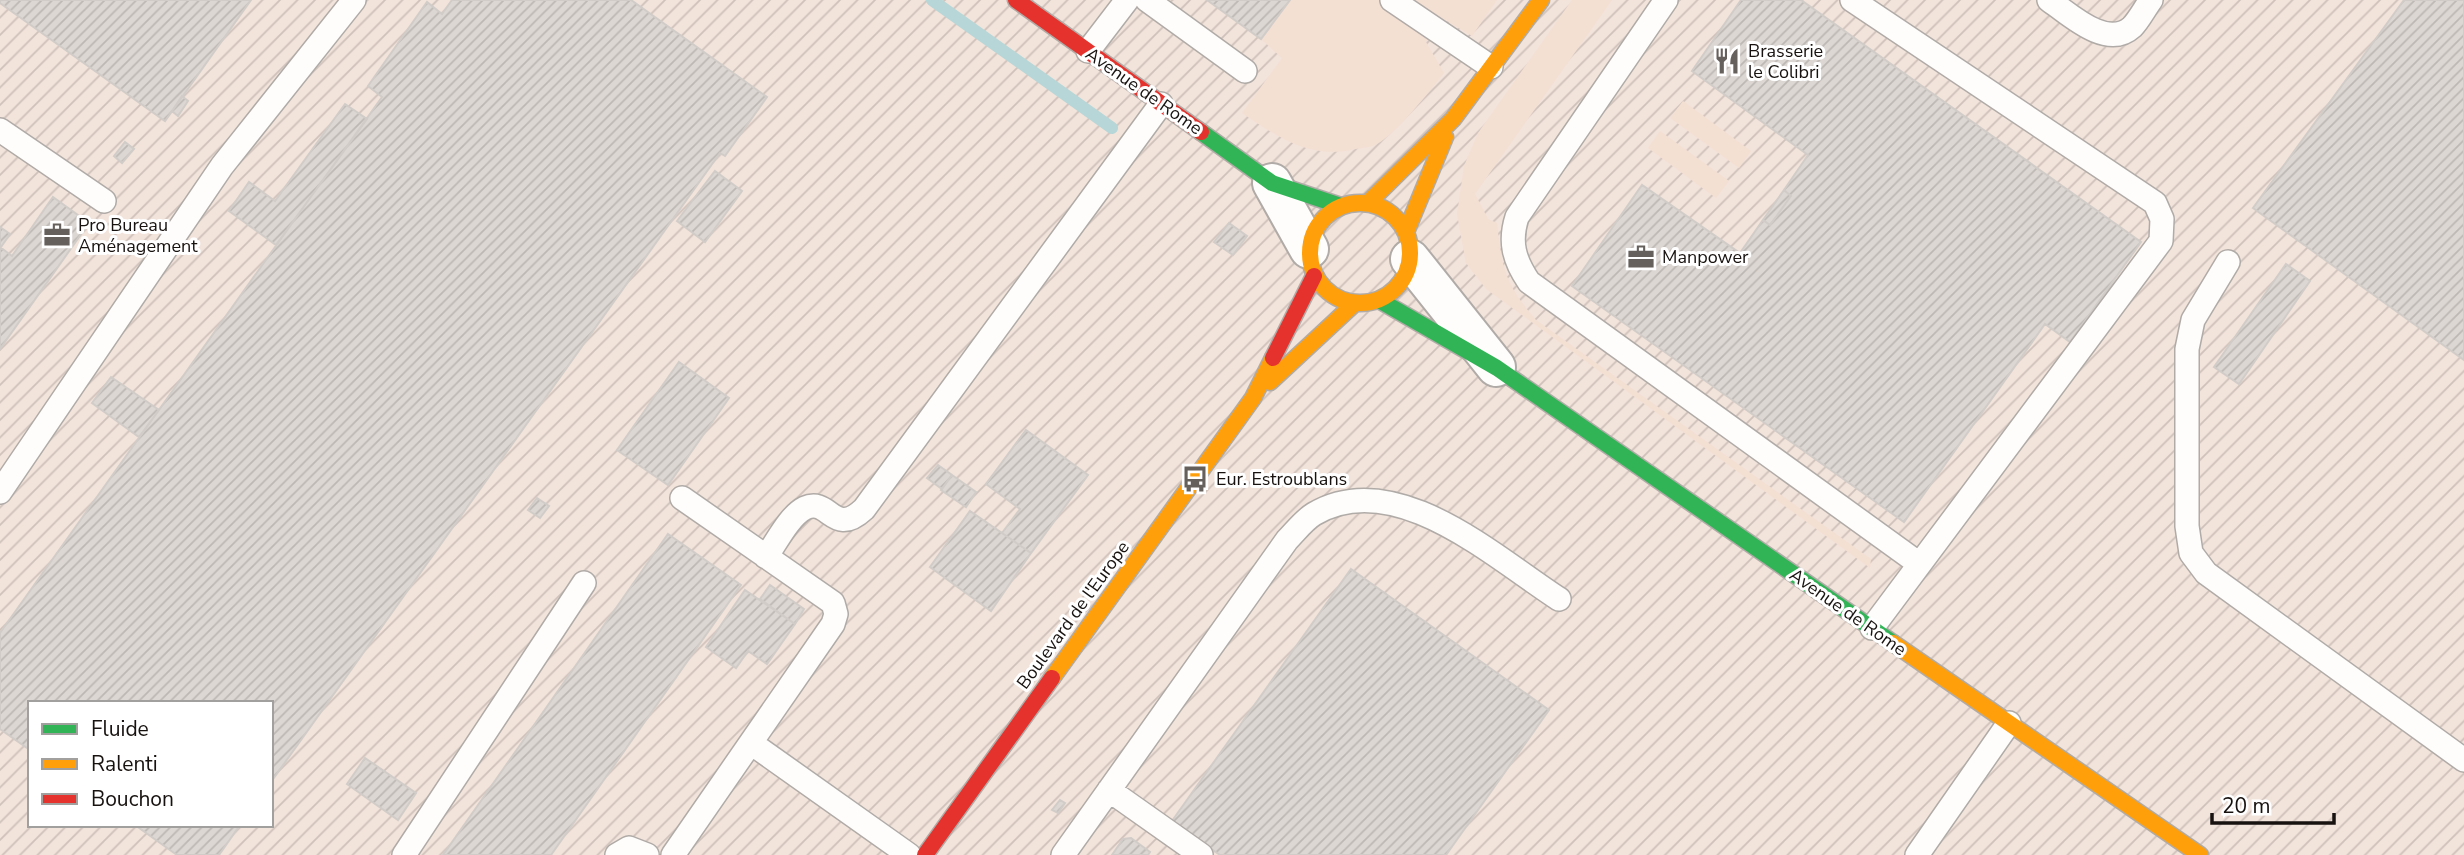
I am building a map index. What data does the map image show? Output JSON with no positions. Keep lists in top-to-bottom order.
{
  "streets": {
    "street": ["Avenue de Rome", "Boulevard de l'Europe"]
  },
  "crossings": [
    ["Avenue de Rome", "Boulevard de l'Europe"]
  ],
  "places": {
    "restaurant": ["Brasserie le Colibri"],
    "office": ["Pro Bureau Aménagement", "Manpower"],
    "bus stop": ["Eur. Estroublans"]
  },
  "legend": ["Fluide", "Ralenti", "Bouchon"],
  "scale_bar": "20 m"
}
